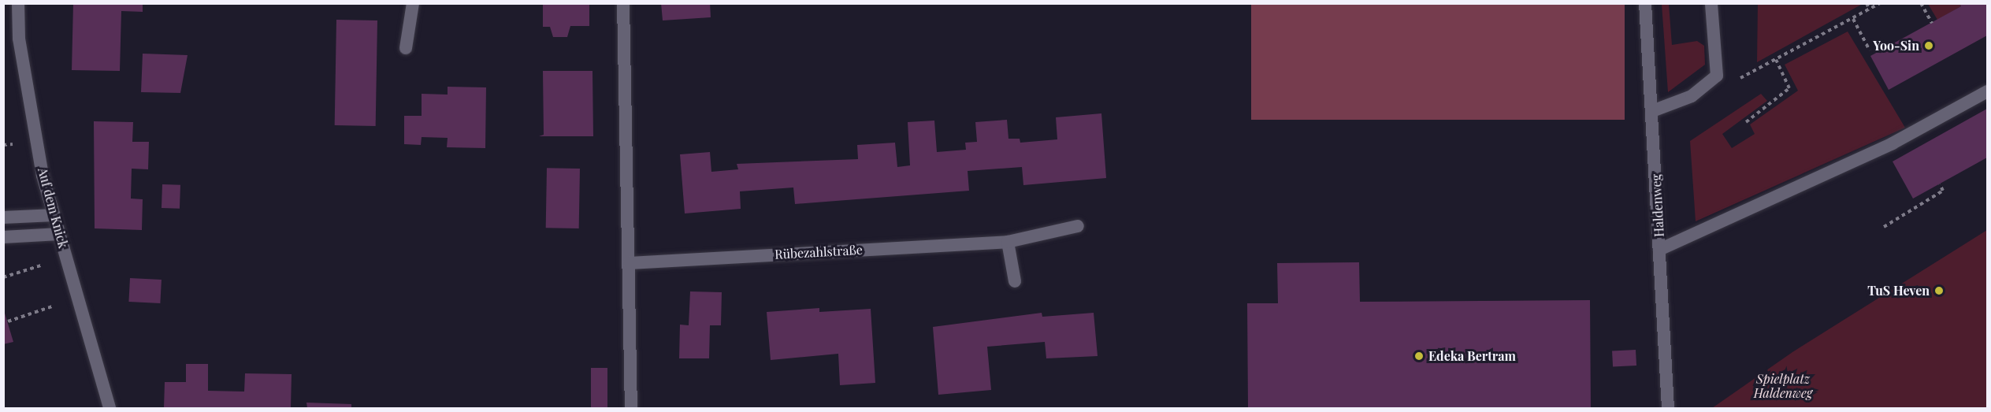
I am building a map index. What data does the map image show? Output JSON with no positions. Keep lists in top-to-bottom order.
{
  "streets": {
    "street": ["Haldenweg", "Auf dem Knick", "Rübezahlstraße"]
  },
  "parks": ["Spielplatz Haldenweg"],
  "places": ["Yoo-Sin", "TuS Heven", "Edeka Bertram"]
}
